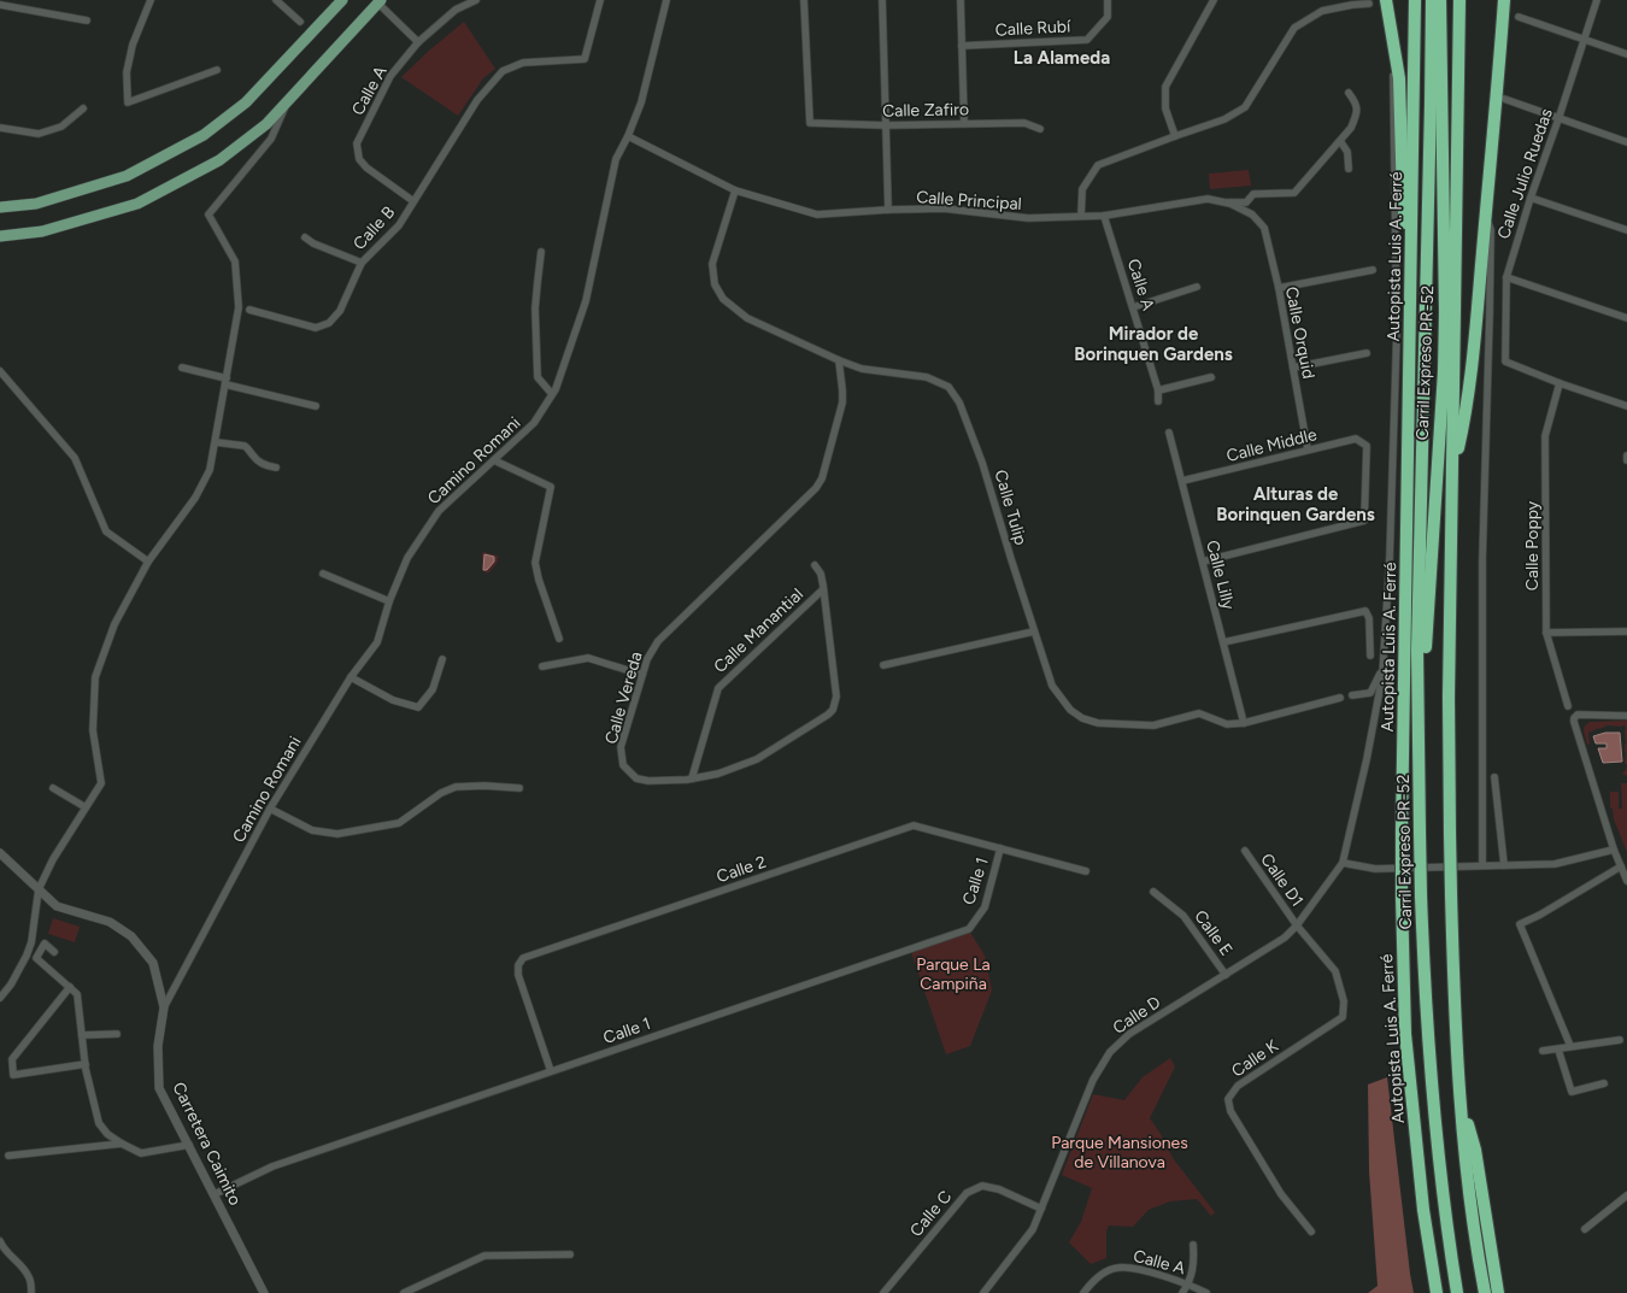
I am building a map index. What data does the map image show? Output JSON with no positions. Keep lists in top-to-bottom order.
{
  "streets": {
    "highway": ["Autopista Luis A. Ferré", "Carril Expreso PR-52"],
    "street": [
      "Calle Rubí",
      "Calle A",
      "Calle Zafiro",
      "Calle Julio Ruedas",
      "Calle Principal",
      "Calle B",
      "Calle Orquid",
      "Calle Middle",
      "Camino Romani",
      "Calle Tulip",
      "Calle Poppy",
      "Calle Lilly",
      "Calle Manantial",
      "Calle Vereda",
      "Calle 2",
      "Calle D1",
      "Calle 1",
      "Calle E",
      "Calle D",
      "Calle K",
      "Carretera Caimito",
      "Calle C"
    ]
  },
  "crossings": [
    ["Calle A", "Calle Principal"],
    ["Calle A", "Calle B"],
    ["Calle Julio Ruedas", "Calle Poppy"],
    ["Calle Principal", "Calle Orquid"],
    ["Calle Principal", "Camino Romani"],
    ["Calle Principal", "Calle Tulip"],
    ["Calle Orquid", "Calle Middle"],
    ["Calle Middle", "Calle Lilly"],
    ["Camino Romani", "Carretera Caimito"],
    ["Calle Tulip", "Calle Lilly"],
    ["Calle Tulip", "Calle Vereda"],
    ["Calle Manantial", "Calle Vereda"],
    ["Calle 2", "Calle 1"],
    ["Calle D1", "Calle D"],
    ["Calle D1", "Calle K"],
    ["Calle 1", "Carretera Caimito"],
    ["Calle E", "Calle D"],
    ["Calle D", "Calle K"],
    ["Calle D", "Calle C"]
  ],
  "districts": ["La Alameda", "Mirador de Borinquen Gardens", "Alturas de Borinquen Gardens"],
  "parks": ["Parque La Campiña", "Parque Mansiones de Villanova"]
}
